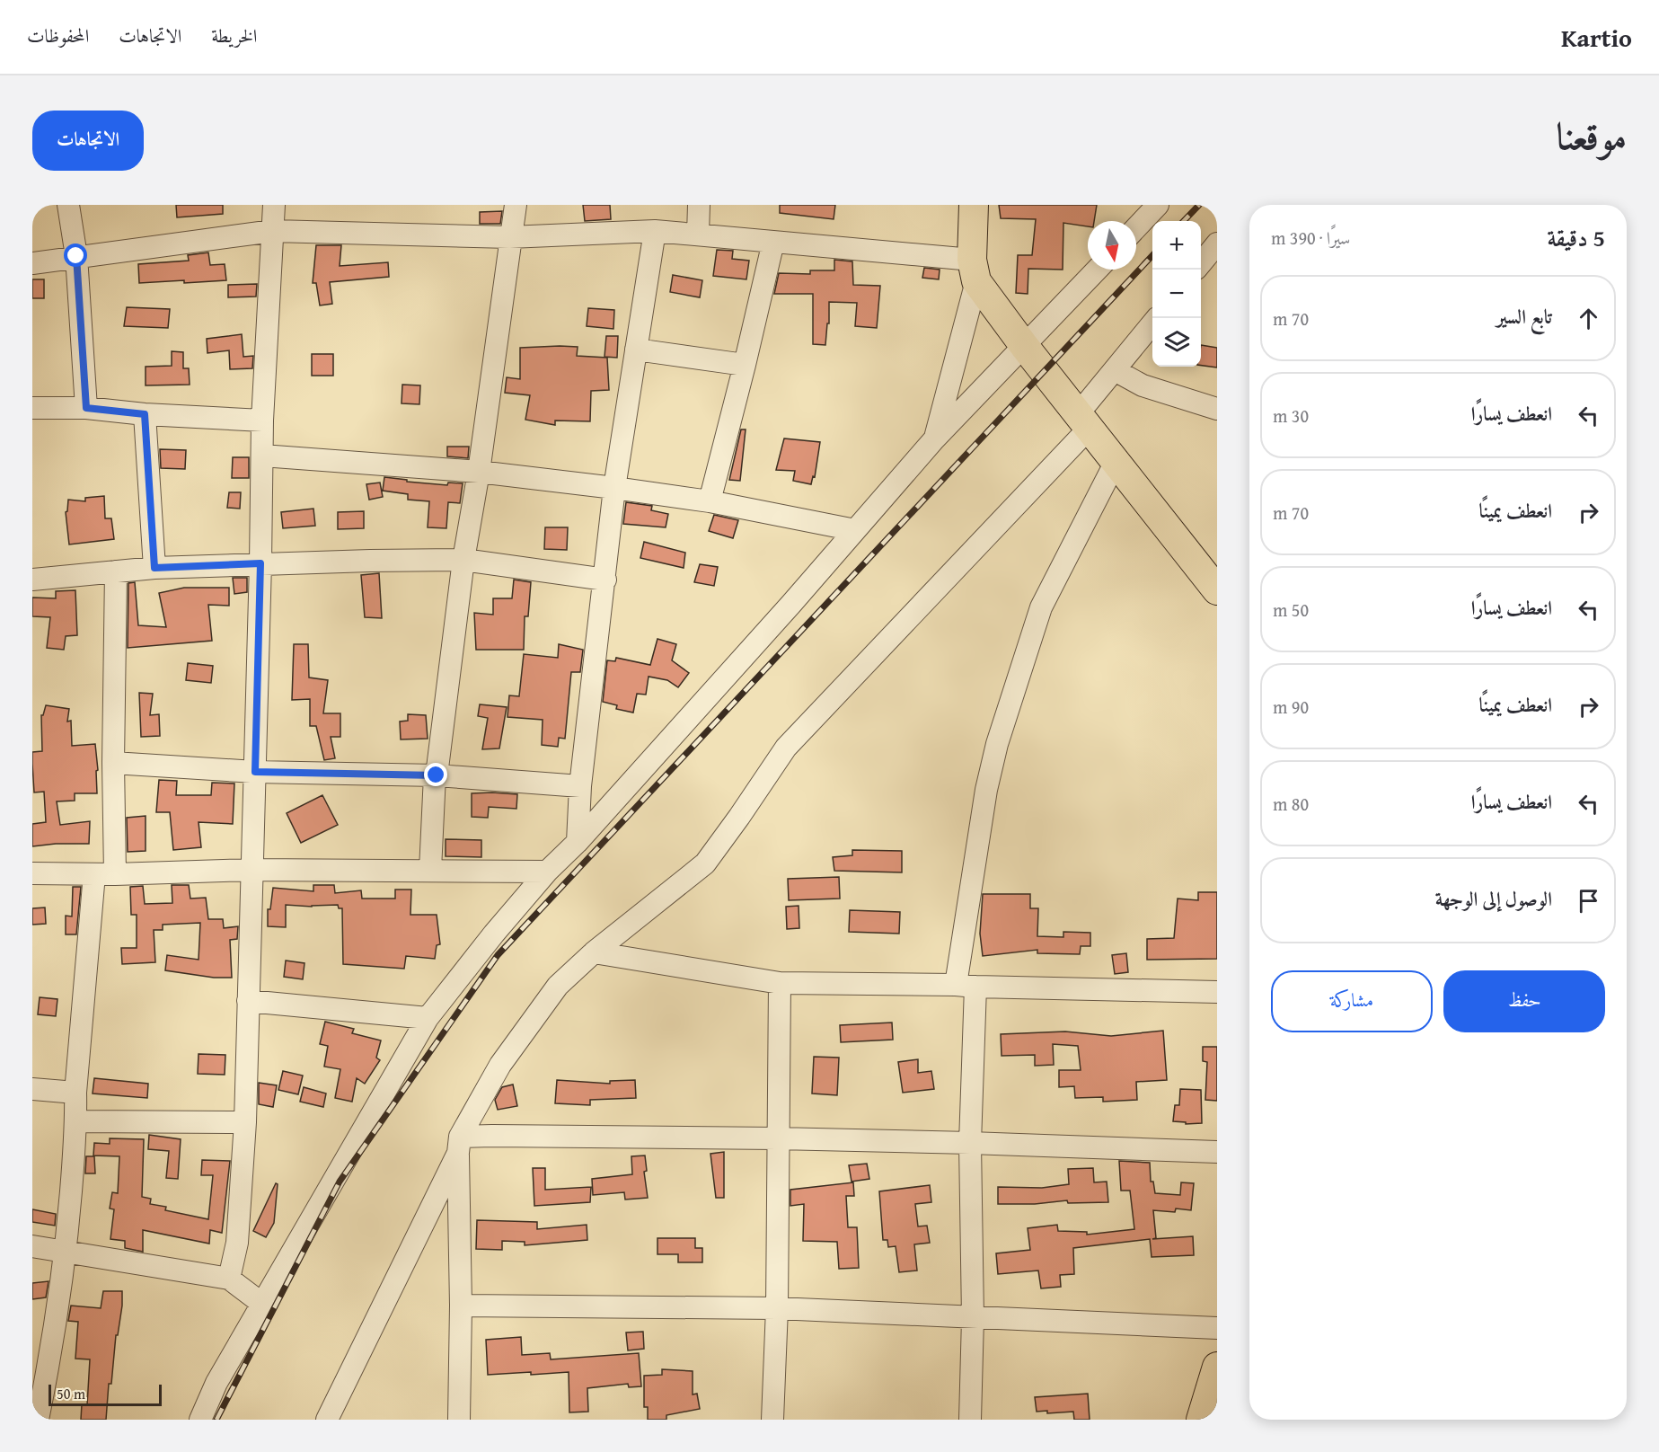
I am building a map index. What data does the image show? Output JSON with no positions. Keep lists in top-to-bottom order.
{
  "scale_bar": "50 m",
  "north": "bottom",
  "page": {
    "header": "Kartio",
    "nav": ["الخريطة", "الاتجاهات", "المحفوظات"],
    "title": "موقعنا",
    "buttons": [
      "الاتجاهات",
      ["حفظ", "مشاركة"]
    ],
    "heading": ["5 دقيقة", "سيرًا · 390 m"],
    "map_buttons": ["+", "−"],
    "list": [
      ["تابع السير", "70 m"],
      ["انعطف يسارًا", "30 m"],
      ["انعطف يمينًا", "70 m"],
      ["انعطف يسارًا", "50 m"],
      ["انعطف يمينًا", "90 m"],
      ["انعطف يسارًا", "80 m"],
      "الوصول إلى الوجهة"
    ],
    "scale": "50 m"
  }
}
